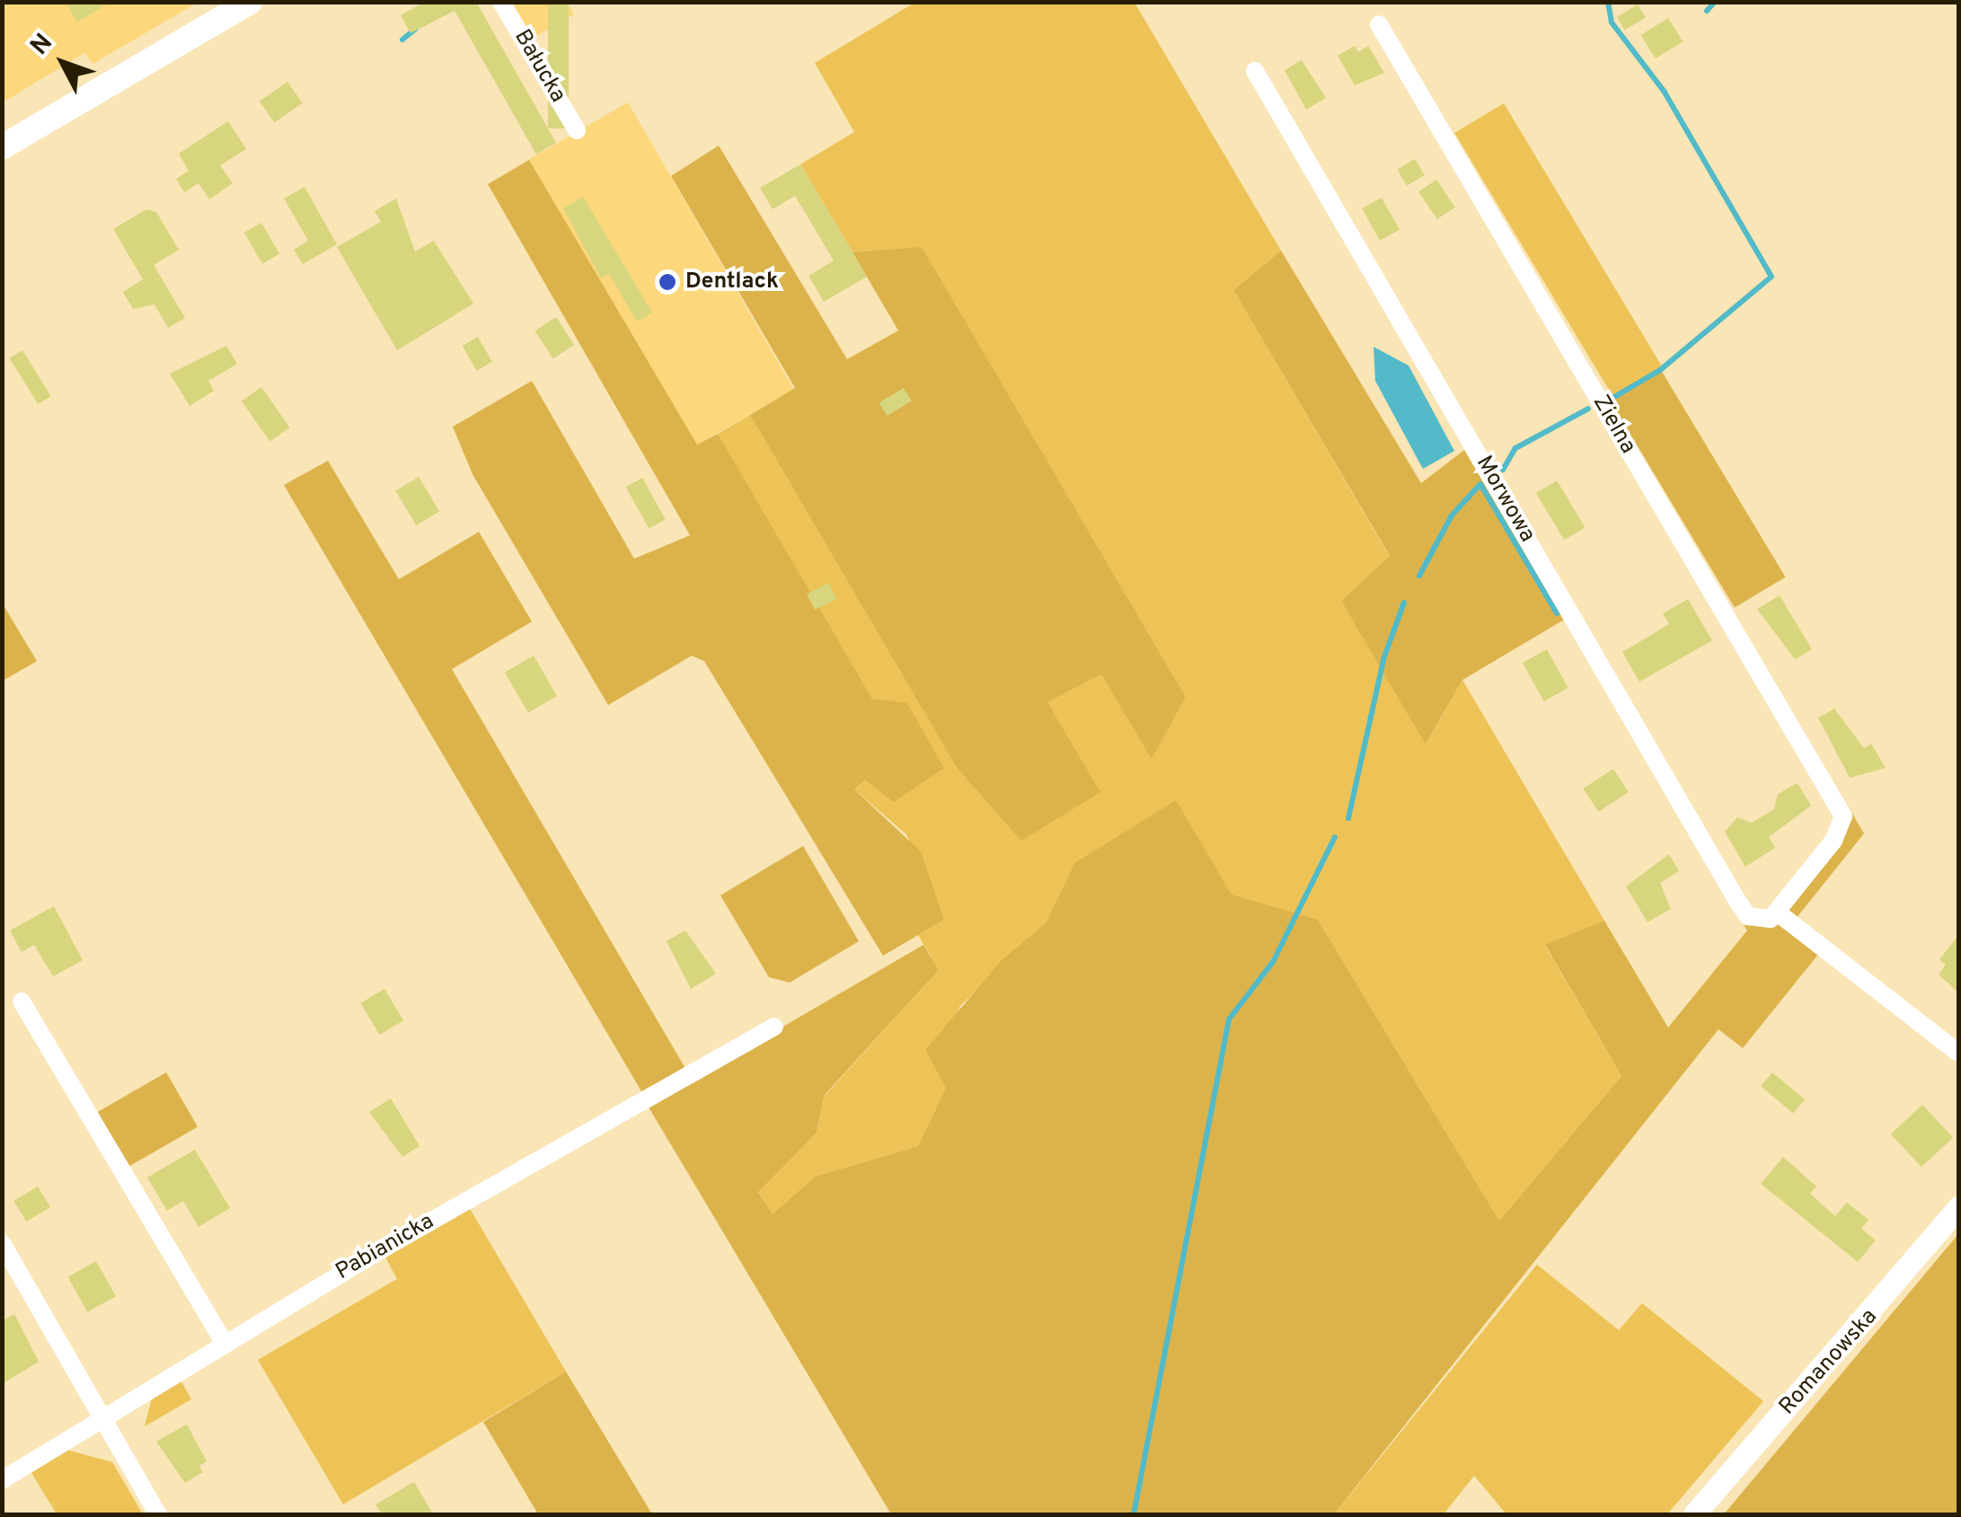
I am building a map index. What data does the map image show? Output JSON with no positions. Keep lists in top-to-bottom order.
{
  "streets": {
    "street": [
      "Bałucka",
      "Zielna",
      "Morwowa",
      "Pabianicka",
      "Romanowska"
    ]
  },
  "crossings": [
    ["Zielna", "Morwowa"]
  ],
  "places": ["Dentlack"],
  "north": "top left"
}
